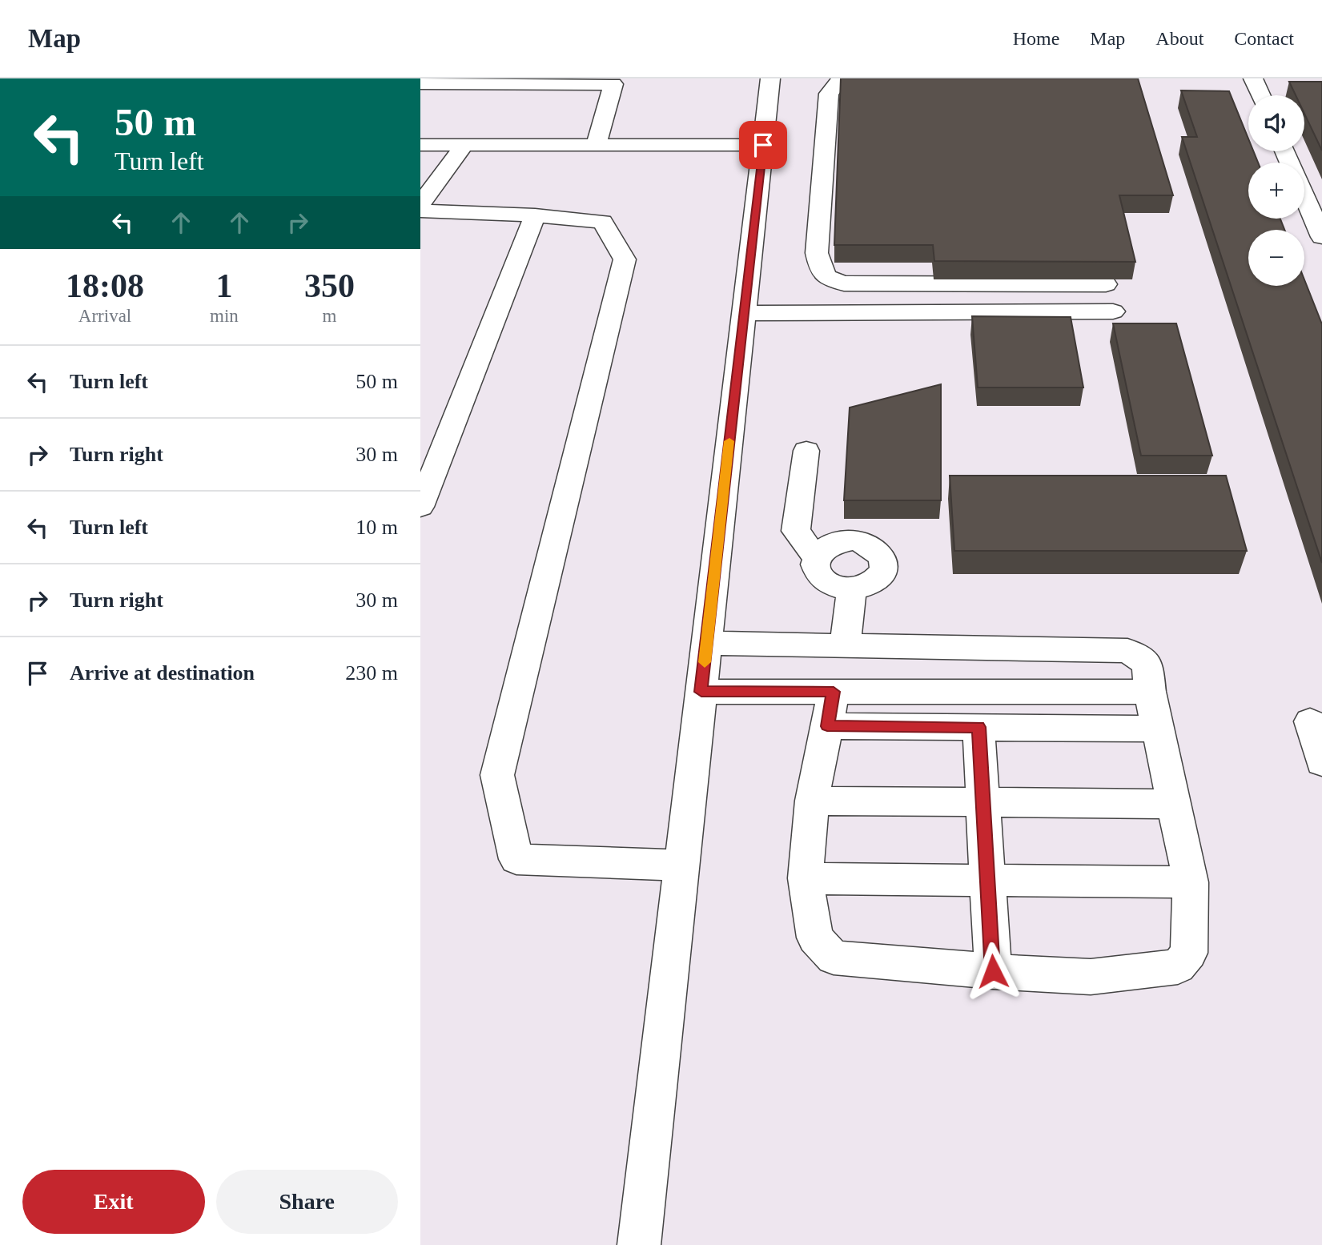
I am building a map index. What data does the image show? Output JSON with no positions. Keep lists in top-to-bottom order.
{
  "page": {
    "header": "Map",
    "nav": [
      "Home",
      "Map",
      "About",
      "Contact"
    ],
    "turn": ["50 m", "Turn left"],
    "map_buttons": ["+", "−"],
    "eta": [
      "18:08",
      "Arrival",
      "1",
      "min",
      "350",
      "m"
    ],
    "list": [
      {
        "name": "Turn left",
        "value": "50 m"
      },
      {
        "name": "Turn right",
        "value": "30 m"
      },
      {
        "name": "Turn left",
        "value": "10 m"
      },
      {
        "name": "Turn right",
        "value": "30 m"
      },
      {
        "name": "Arrive at destination",
        "value": "230 m"
      }
    ],
    "buttons": ["Exit", "Share"]
  }
}
